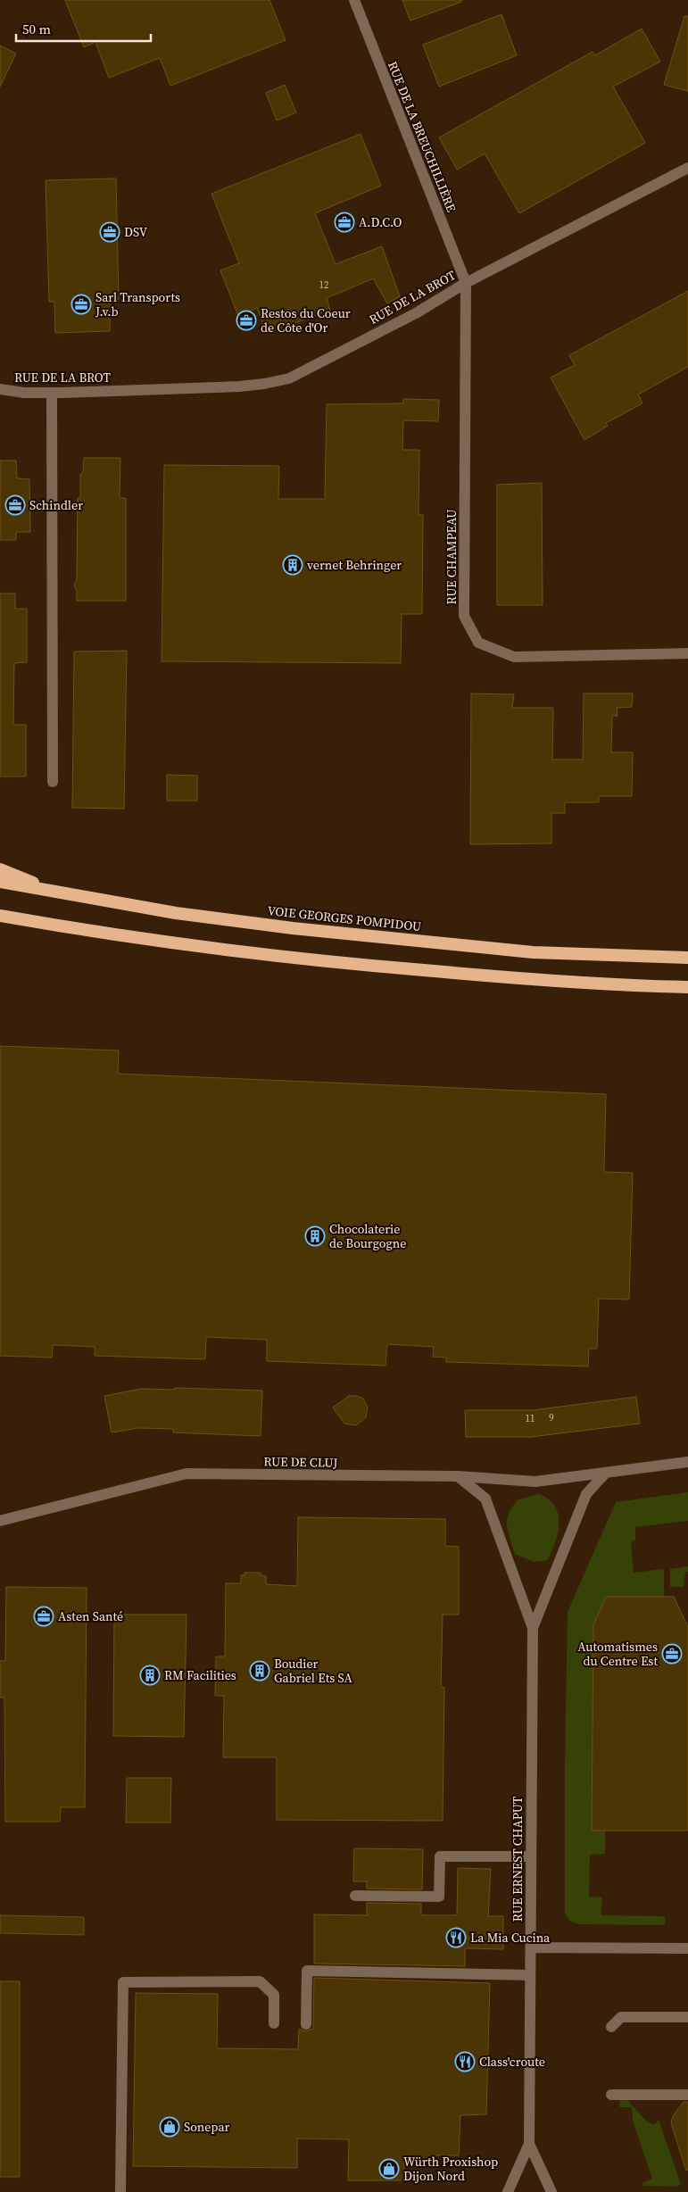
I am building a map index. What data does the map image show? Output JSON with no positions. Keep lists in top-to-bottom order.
{
  "streets": {
    "highway": ["VOIE GEORGES POMPIDOU"],
    "street": [
      "RUE DE LA BREUCHILLIÈRE",
      "RUE DE LA BROT",
      "RUE CHAMPEAU",
      "RUE DE CLUJ",
      "RUE ERNEST CHAPUT"
    ]
  },
  "crossings": [
    ["RUE DE LA BREUCHILLIÈRE", "RUE DE LA BROT"],
    ["RUE DE LA BREUCHILLIÈRE", "RUE CHAMPEAU"],
    ["RUE DE LA BROT", "RUE CHAMPEAU"],
    ["RUE DE CLUJ", "RUE ERNEST CHAPUT"]
  ],
  "places": {
    "office": [
      "A.D.C.O",
      "DSV",
      "Sarl Transports J.v.b",
      "Restos du Coeur de Côte d'Or",
      "Schindler",
      "Asten Santé",
      "Automatismes du Centre Est"
    ],
    "building": [
      "vernet Behringer",
      "Chocolaterie de Bourgogne",
      "Boudier Gabriel Ets SA",
      "RM Facilities"
    ],
    "restaurant": ["La Mia Cucina", "Class'croute"],
    "shop": ["Sonepar", "Würth Proxishop Dijon Nord"]
  },
  "house_numbers": ["12", "9", "11"],
  "scale_bar": "50 m"
}
